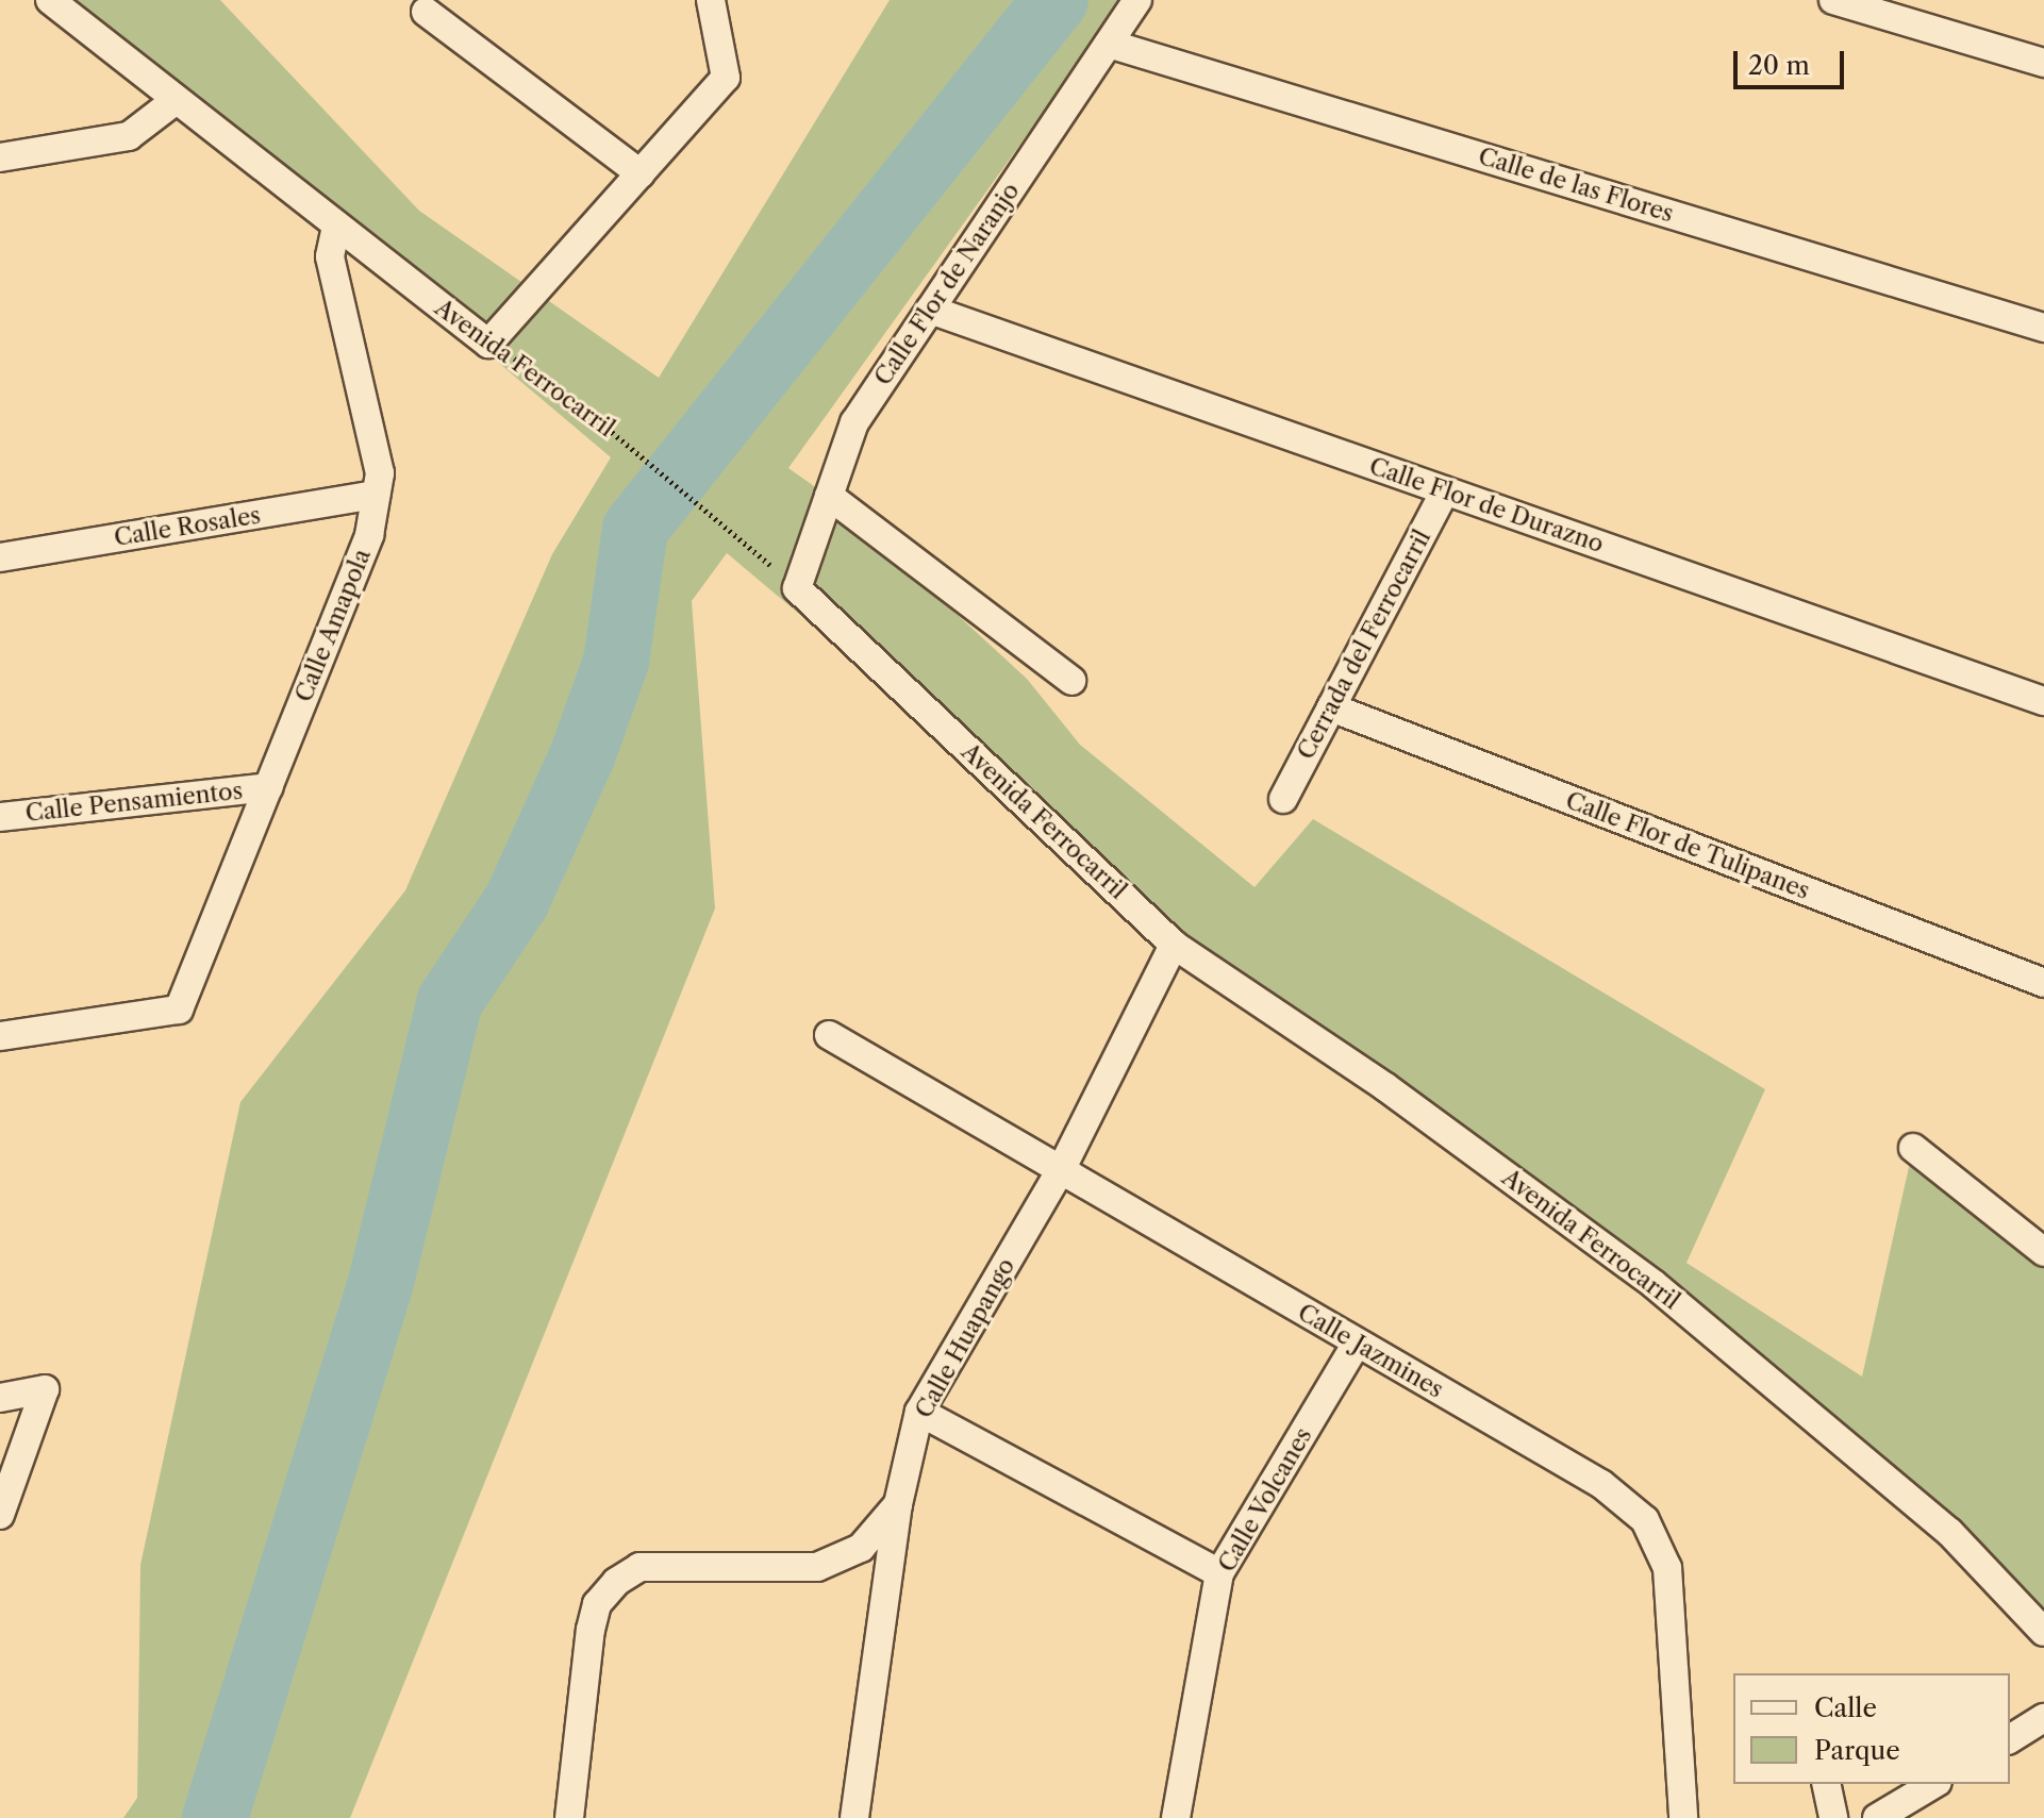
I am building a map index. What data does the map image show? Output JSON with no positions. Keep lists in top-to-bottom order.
{
  "streets": {
    "street": [
      "Calle de las Flores",
      "Calle Flor de Naranjo",
      "Avenida Ferrocarril",
      "Calle Flor de Durazno",
      "Calle Rosales",
      "Calle Amapola",
      "Cerrada del Ferrocarril",
      "Calle Pensamientos",
      "Calle Flor de Tulipanes",
      "Calle Huapango",
      "Calle Jazmines",
      "Calle Volcanes"
    ]
  },
  "crossings": [
    ["Calle de las Flores", "Calle Flor de Naranjo"],
    ["Calle Flor de Naranjo", "Avenida Ferrocarril"],
    ["Calle Flor de Naranjo", "Calle Flor de Durazno"],
    ["Avenida Ferrocarril", "Calle Amapola"],
    ["Avenida Ferrocarril", "Calle Huapango"],
    ["Calle Flor de Durazno", "Cerrada del Ferrocarril"],
    ["Calle Rosales", "Calle Amapola"],
    ["Calle Amapola", "Calle Pensamientos"],
    ["Cerrada del Ferrocarril", "Calle Flor de Tulipanes"],
    ["Calle Huapango", "Calle Jazmines"],
    ["Calle Jazmines", "Calle Volcanes"]
  ],
  "legend": ["Calle", "Parque"],
  "scale_bar": "20 m"
}
